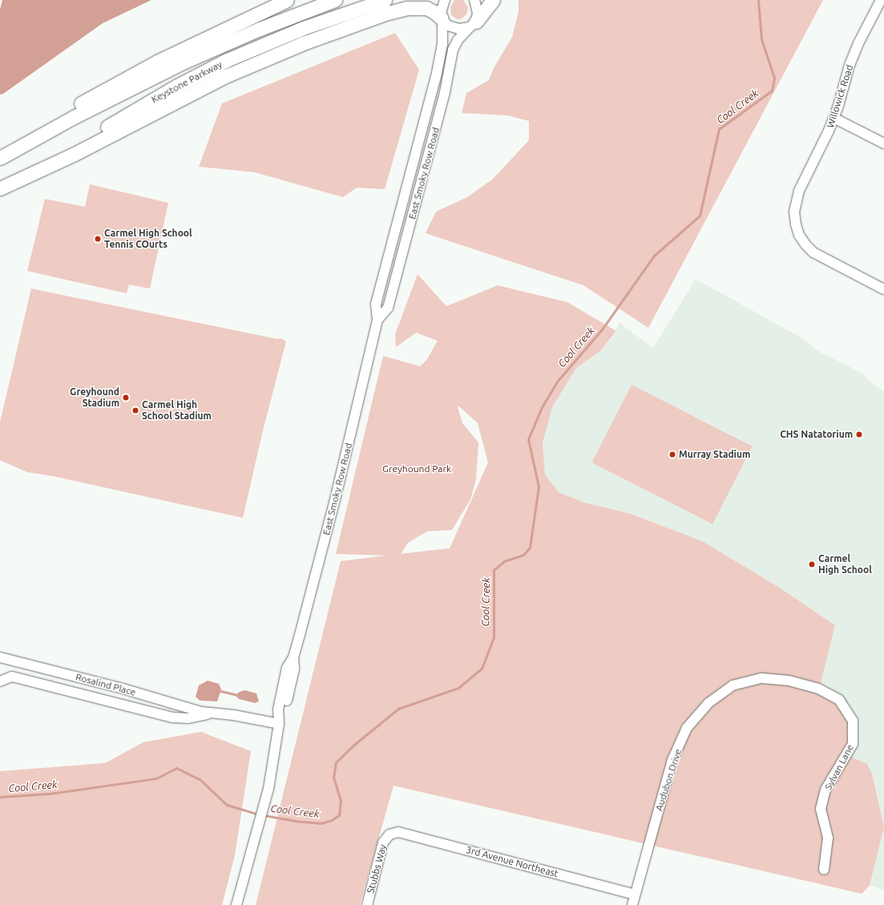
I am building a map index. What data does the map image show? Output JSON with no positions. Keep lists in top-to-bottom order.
{
  "streets": {
    "highway": ["Keystone Parkway"],
    "street": [
      "Willowick Road",
      "East Smoky Row Road",
      "Rosalind Place",
      "Sylvan Lane",
      "Audubon Drive",
      "3rd Avenue Northeast",
      "Stubbs Way"
    ]
  },
  "crossings": [
    ["East Smoky Row Road", "Rosalind Place"],
    ["Sylvan Lane", "Audubon Drive"],
    ["Audubon Drive", "3rd Avenue Northeast"],
    ["3rd Avenue Northeast", "Stubbs Way"]
  ],
  "water": ["Cool Creek"],
  "parks": ["Greyhound Park"],
  "places": [
    "Carmel High School Tennis COurts",
    "Greyhound Stadium",
    "Carmel High School Stadium",
    "CHS Natatorium",
    "Murray Stadium",
    "Carmel High School"
  ]
}
